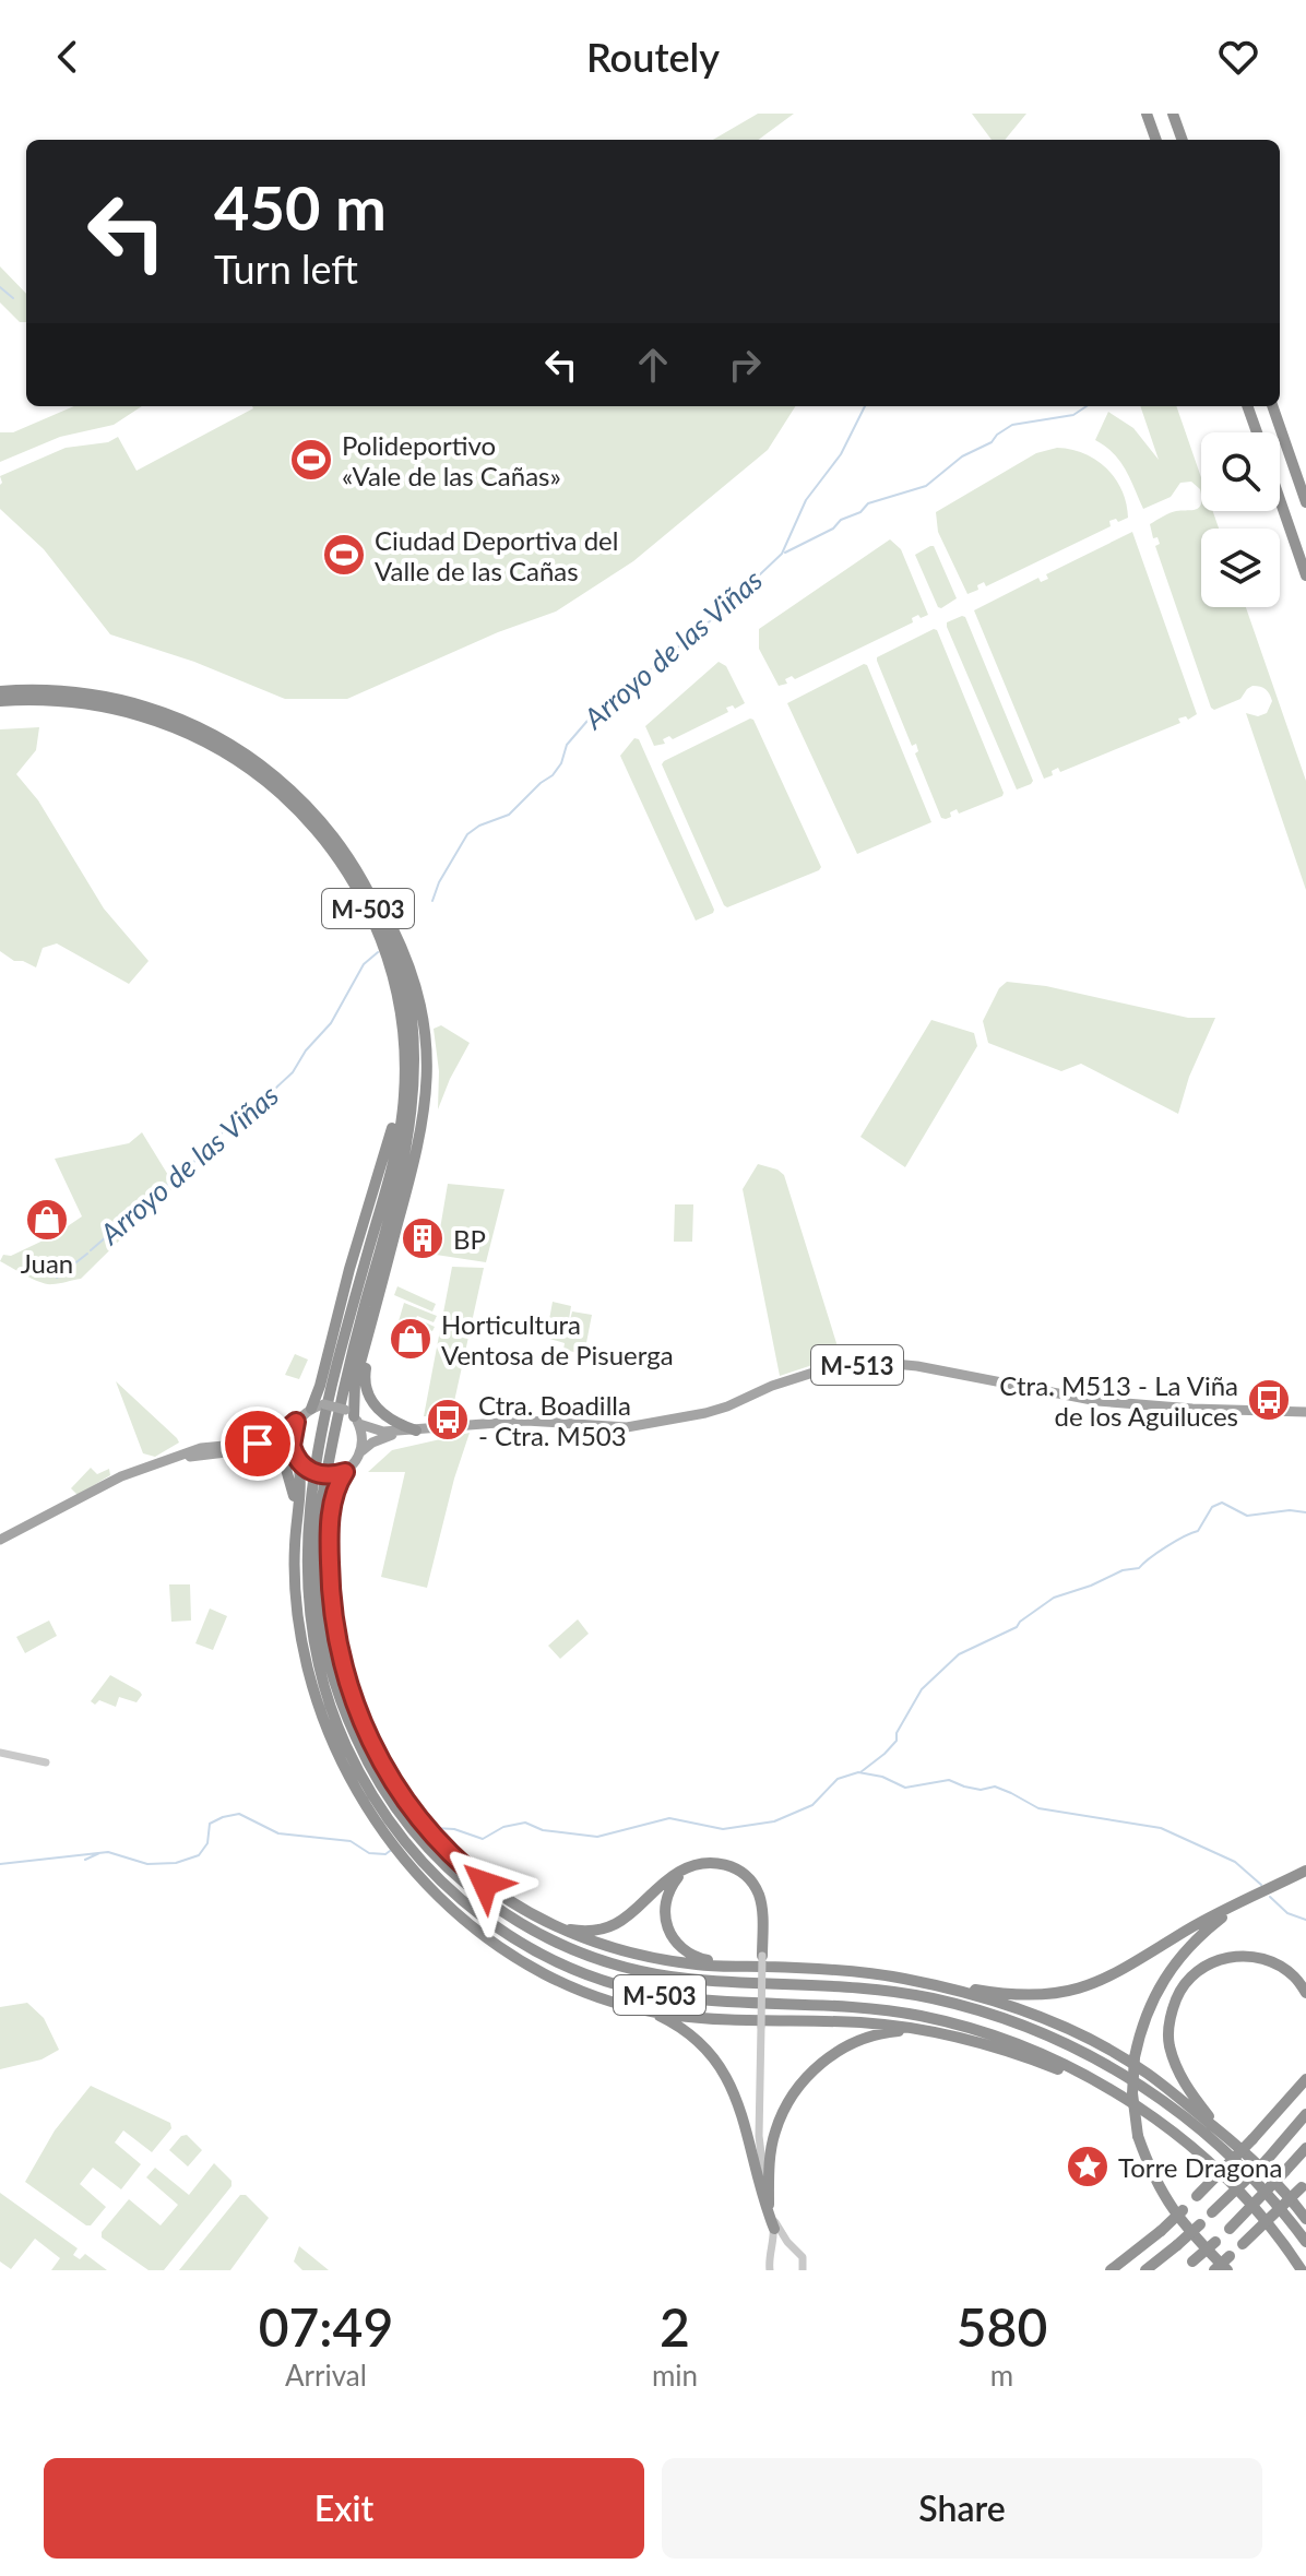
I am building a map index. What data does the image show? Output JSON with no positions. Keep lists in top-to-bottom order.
{
  "streets": {
    "highway": ["M-503"],
    "main road": ["M-513"]
  },
  "crossings": [
    ["M-503", "M-513"]
  ],
  "water": ["Arroyo de las Viñas"],
  "places": {
    "sports": ["Polideportivo «Vale de las Cañas»", "Ciudad Deportiva del Valle de las Cañas"],
    "shop": ["Juan", "Horticultura Ventosa de Pisuerga"],
    "building": ["BP"],
    "bus stop": ["Ctra. M513 - La Viña de los Aguiluces", "Ctra. Boadilla - Ctra. M503"],
    "place": ["Torre Dragona"]
  },
  "page": {
    "header": "Routely",
    "turn": ["450 m", "Turn left"],
    "eta": [
      "07:49",
      "Arrival",
      "2",
      "min",
      "580",
      "m"
    ],
    "buttons": ["Exit", "Share"]
  }
}
